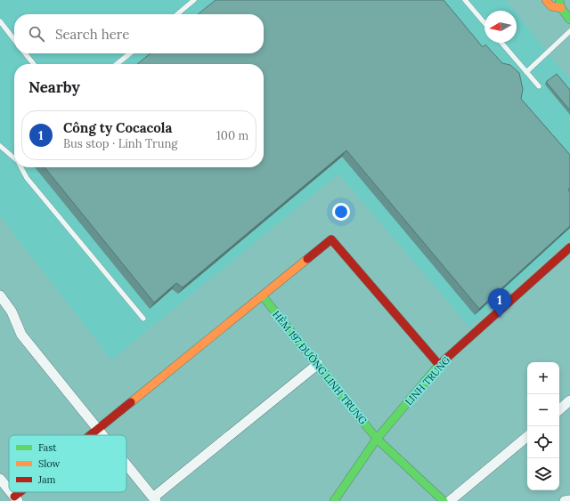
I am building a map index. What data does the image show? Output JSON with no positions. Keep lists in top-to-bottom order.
{
  "streets": {
    "street": ["HẺM 197 ĐƯỜNG LINH TRUNG", "LINH TRUNG"]
  },
  "crossings": [
    ["HẺM 197 ĐƯỜNG LINH TRUNG", "LINH TRUNG"]
  ],
  "legend": ["Fast", "Slow", "Jam"],
  "north": "left",
  "page": {
    "search": "Search here",
    "heading": "Nearby",
    "list": [
      {
        "mark": "1",
        "name": "Công ty Cocacola",
        "note": "Bus stop · Linh Trung",
        "value": "100 m"
      }
    ],
    "pins": "1",
    "map_buttons": ["+", "−"]
  }
}
